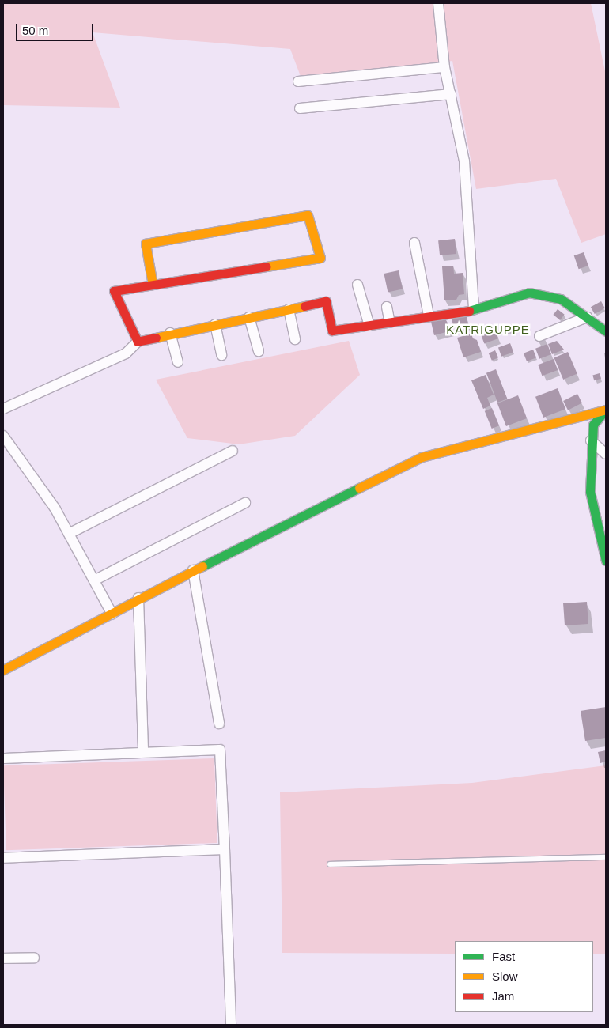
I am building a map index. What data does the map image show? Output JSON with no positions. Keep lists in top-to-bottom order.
{
  "districts": ["KATRIGUPPE"],
  "legend": ["Fast", "Slow", "Jam"],
  "scale_bar": "50 m"
}
